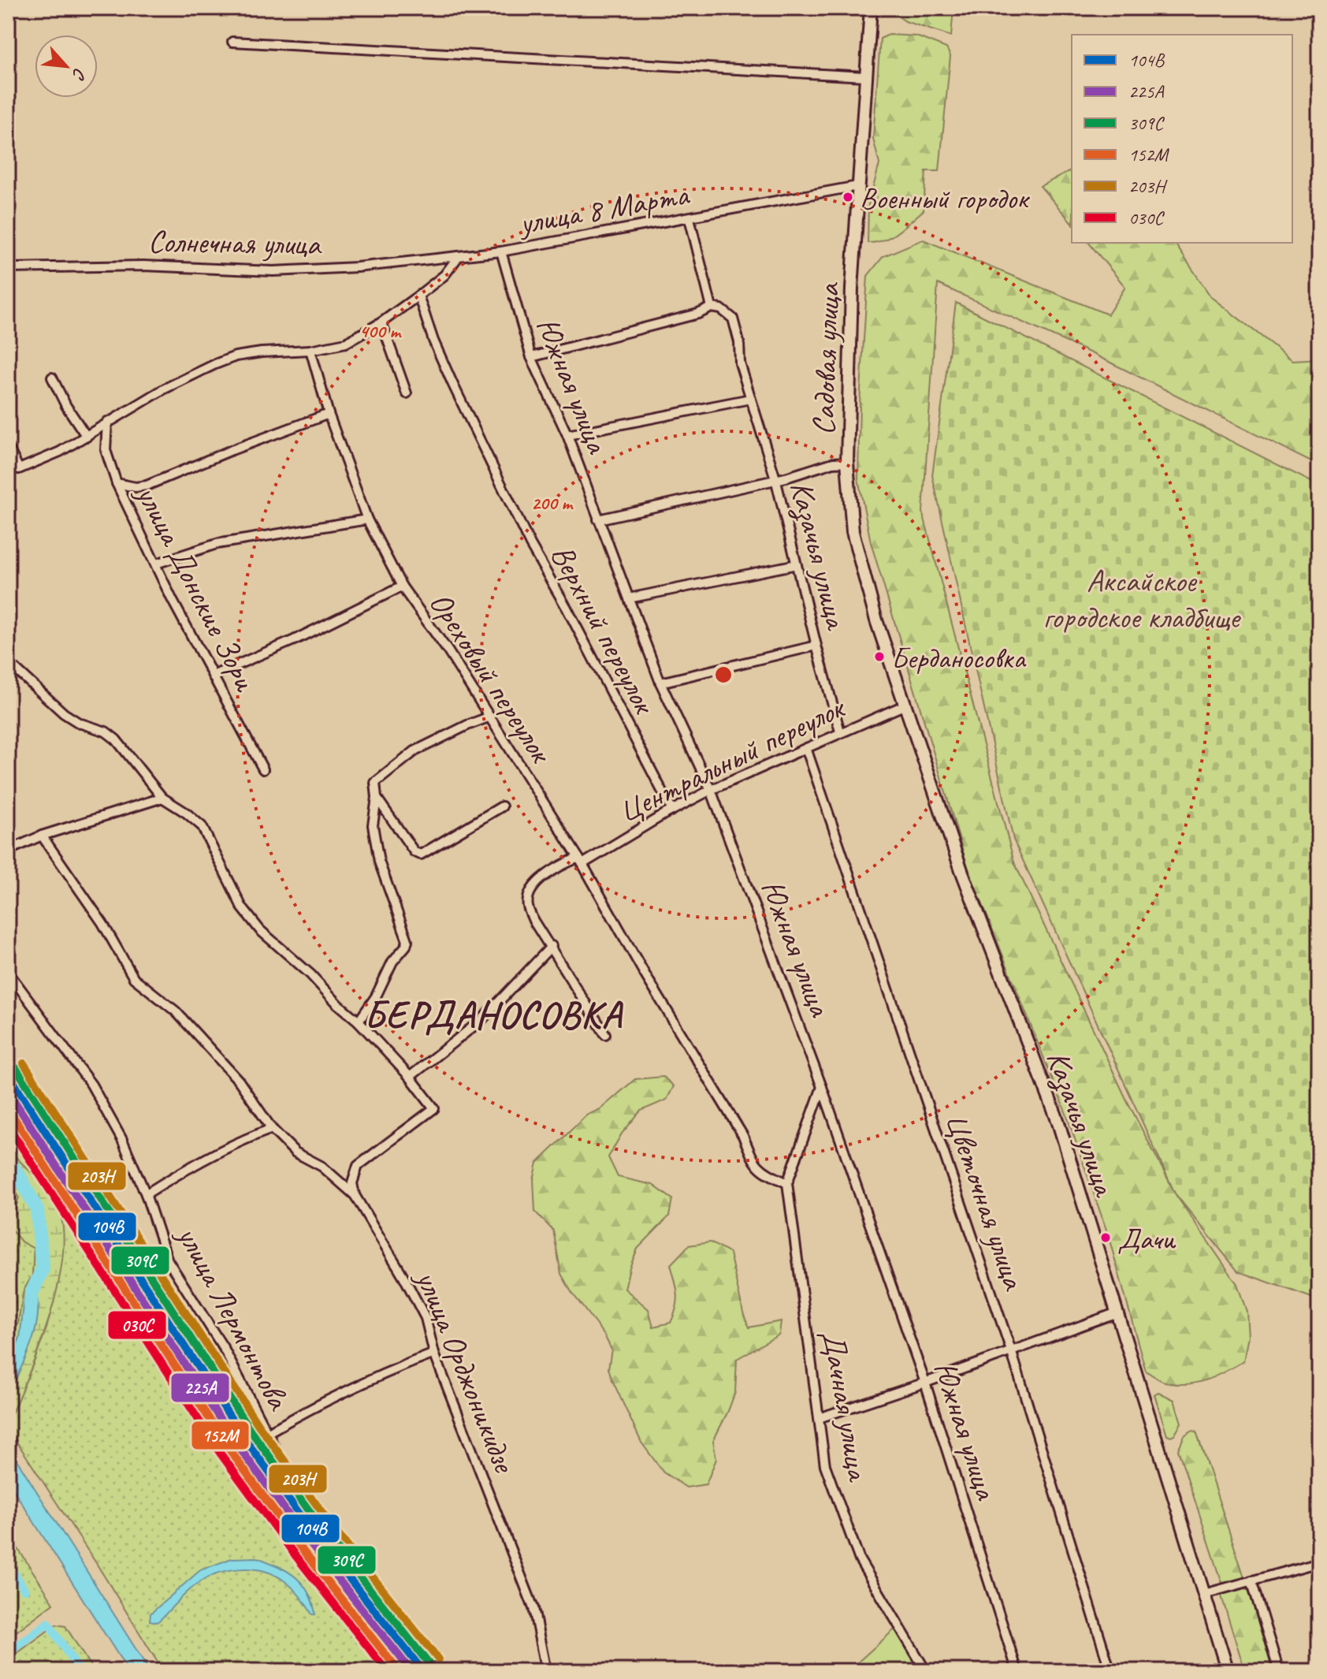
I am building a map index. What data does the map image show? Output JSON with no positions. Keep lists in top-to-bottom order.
{
  "streets": {
    "main road": ["Садовая улица", "Казачья улица"],
    "street": [
      "улица 8 Марта",
      "Солнечная улица",
      "Южная улица",
      "улица Донские Зори",
      "Верхний переулок",
      "Ореховый переулок",
      "Центральный переулок",
      "Цветочная улица",
      "улица Лермонтова",
      "улица Орджоникидзе",
      "Дачная улица"
    ]
  },
  "crossings": [
    ["улица 8 Марта", "Солнечная улица"],
    ["улица 8 Марта", "Садовая улица"],
    ["улица 8 Марта", "Южная улица"],
    ["Садовая улица", "Казачья улица"],
    ["Садовая улица", "Центральный переулок"],
    ["Южная улица", "Центральный переулок"],
    ["Казачья улица", "Центральный переулок"],
    ["Верхний переулок", "Центральный переулок"],
    ["Ореховый переулок", "Центральный переулок"],
    ["Ореховый переулок", "Дачная улица"],
    ["Центральный переулок", "Цветочная улица"]
  ],
  "districts": ["БЕРДАНОСОВКА"],
  "parks": ["Аксайское городское кладбище"],
  "places": ["Военный городок", "Берданосовка", "Дачи"],
  "lines": [
    "transit line 203Н",
    "transit line 309С",
    "transit line 104В",
    "transit line 225А",
    "transit line 152М",
    "transit line 030C"
  ],
  "legend": [
    "104В",
    "225А",
    "309С",
    "152М",
    "203Н",
    "030C"
  ],
  "north": "bottom right",
  "rings": ["400 m", "200 m"]
}
